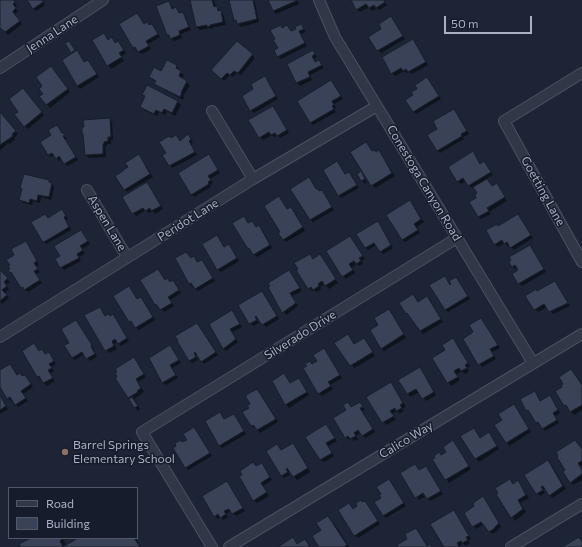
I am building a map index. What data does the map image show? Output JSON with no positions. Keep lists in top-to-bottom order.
{
  "streets": {
    "street": [
      "Jenna Lane",
      "Conestoga Canyon Road",
      "Goetting Lane",
      "Peridot Lane",
      "Aspen Lane",
      "Silverado Drive",
      "Calico Way"
    ]
  },
  "crossings": [
    ["Conestoga Canyon Road", "Peridot Lane"],
    ["Conestoga Canyon Road", "Silverado Drive"],
    ["Conestoga Canyon Road", "Calico Way"],
    ["Peridot Lane", "Aspen Lane"]
  ],
  "places": ["Barrel Springs Elementary School"],
  "legend": ["Road", "Building"],
  "scale_bar": "50 m"
}
